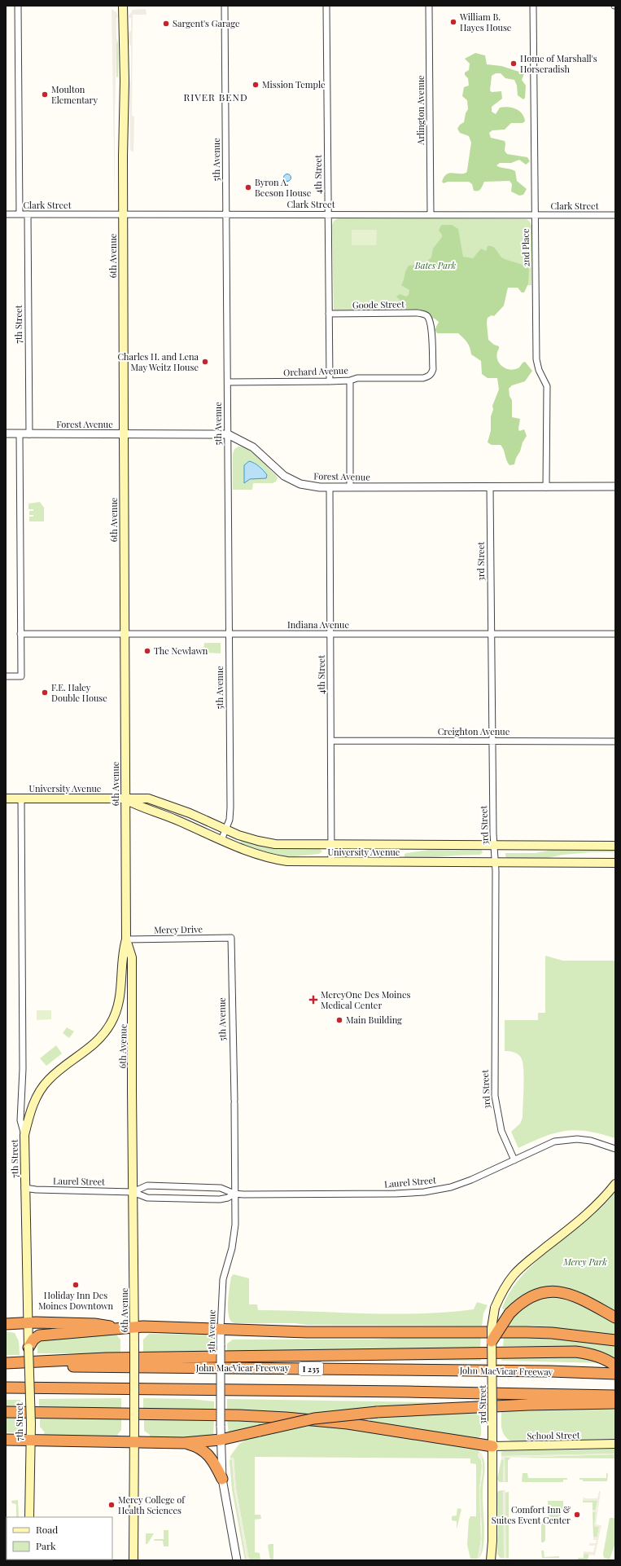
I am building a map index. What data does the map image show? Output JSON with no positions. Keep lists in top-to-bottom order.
{
  "streets": {
    "highway": ["John MacVicar Freeway", "I 235"],
    "main road": [
      "6th Avenue",
      "7th Street",
      "3rd Street",
      "University Avenue",
      "School Street"
    ],
    "street": [
      "Arlington Avenue",
      "5th Avenue",
      "4th Street",
      "Clark Street",
      "2nd Place",
      "Goode Street",
      "Orchard Avenue",
      "Forest Avenue",
      "Indiana Avenue",
      "Creighton Avenue",
      "Mercy Drive",
      "Laurel Street"
    ]
  },
  "crossings": [
    ["Arlington Avenue", "Clark Street"],
    ["5th Avenue", "Clark Street"],
    ["5th Avenue", "Orchard Avenue"],
    ["5th Avenue", "Forest Avenue"],
    ["5th Avenue", "Indiana Avenue"],
    ["5th Avenue", "University Avenue"],
    ["5th Avenue", "Mercy Drive"],
    ["5th Avenue", "Laurel Street"],
    ["4th Street", "Clark Street"],
    ["4th Street", "Goode Street"],
    ["4th Street", "Orchard Avenue"],
    ["4th Street", "Forest Avenue"],
    ["4th Street", "Indiana Avenue"],
    ["4th Street", "Creighton Avenue"],
    ["4th Street", "University Avenue"],
    ["Clark Street", "2nd Place"],
    ["Clark Street", "6th Avenue"],
    ["Clark Street", "7th Street"],
    ["2nd Place", "Forest Avenue"],
    ["6th Avenue", "Forest Avenue"],
    ["6th Avenue", "Indiana Avenue"],
    ["6th Avenue", "University Avenue"],
    ["6th Avenue", "Mercy Drive"],
    ["6th Avenue", "Laurel Street"],
    ["Goode Street", "Orchard Avenue"],
    ["7th Street", "Forest Avenue"],
    ["7th Street", "University Avenue"],
    ["7th Street", "Laurel Street"],
    ["Forest Avenue", "3rd Street"],
    ["3rd Street", "Indiana Avenue"],
    ["3rd Street", "Creighton Avenue"],
    ["3rd Street", "University Avenue"],
    ["3rd Street", "Laurel Street"],
    ["3rd Street", "School Street"]
  ],
  "districts": ["RIVER BEND"],
  "parks": ["Bates Park", "Mercy Park"],
  "places": {
    "other": [
      "William B. Hayes House",
      "Sargent's Garage",
      "Home of Marshall's Horseradish",
      "Mission Temple",
      "Moulton Elementary",
      "Byron A. Beeson House",
      "Charles H. and Lena May Weitz House",
      "The Newlawn",
      "F.E. Haley Double House",
      "Main Building",
      "Holiday Inn Des Moines Downtown",
      "Mercy College of Health Sciences",
      "Comfort Inn & Suites Event Center"
    ],
    "health": ["MercyOne Des Moines Medical Center"]
  },
  "legend": ["Road", "Park"]
}
